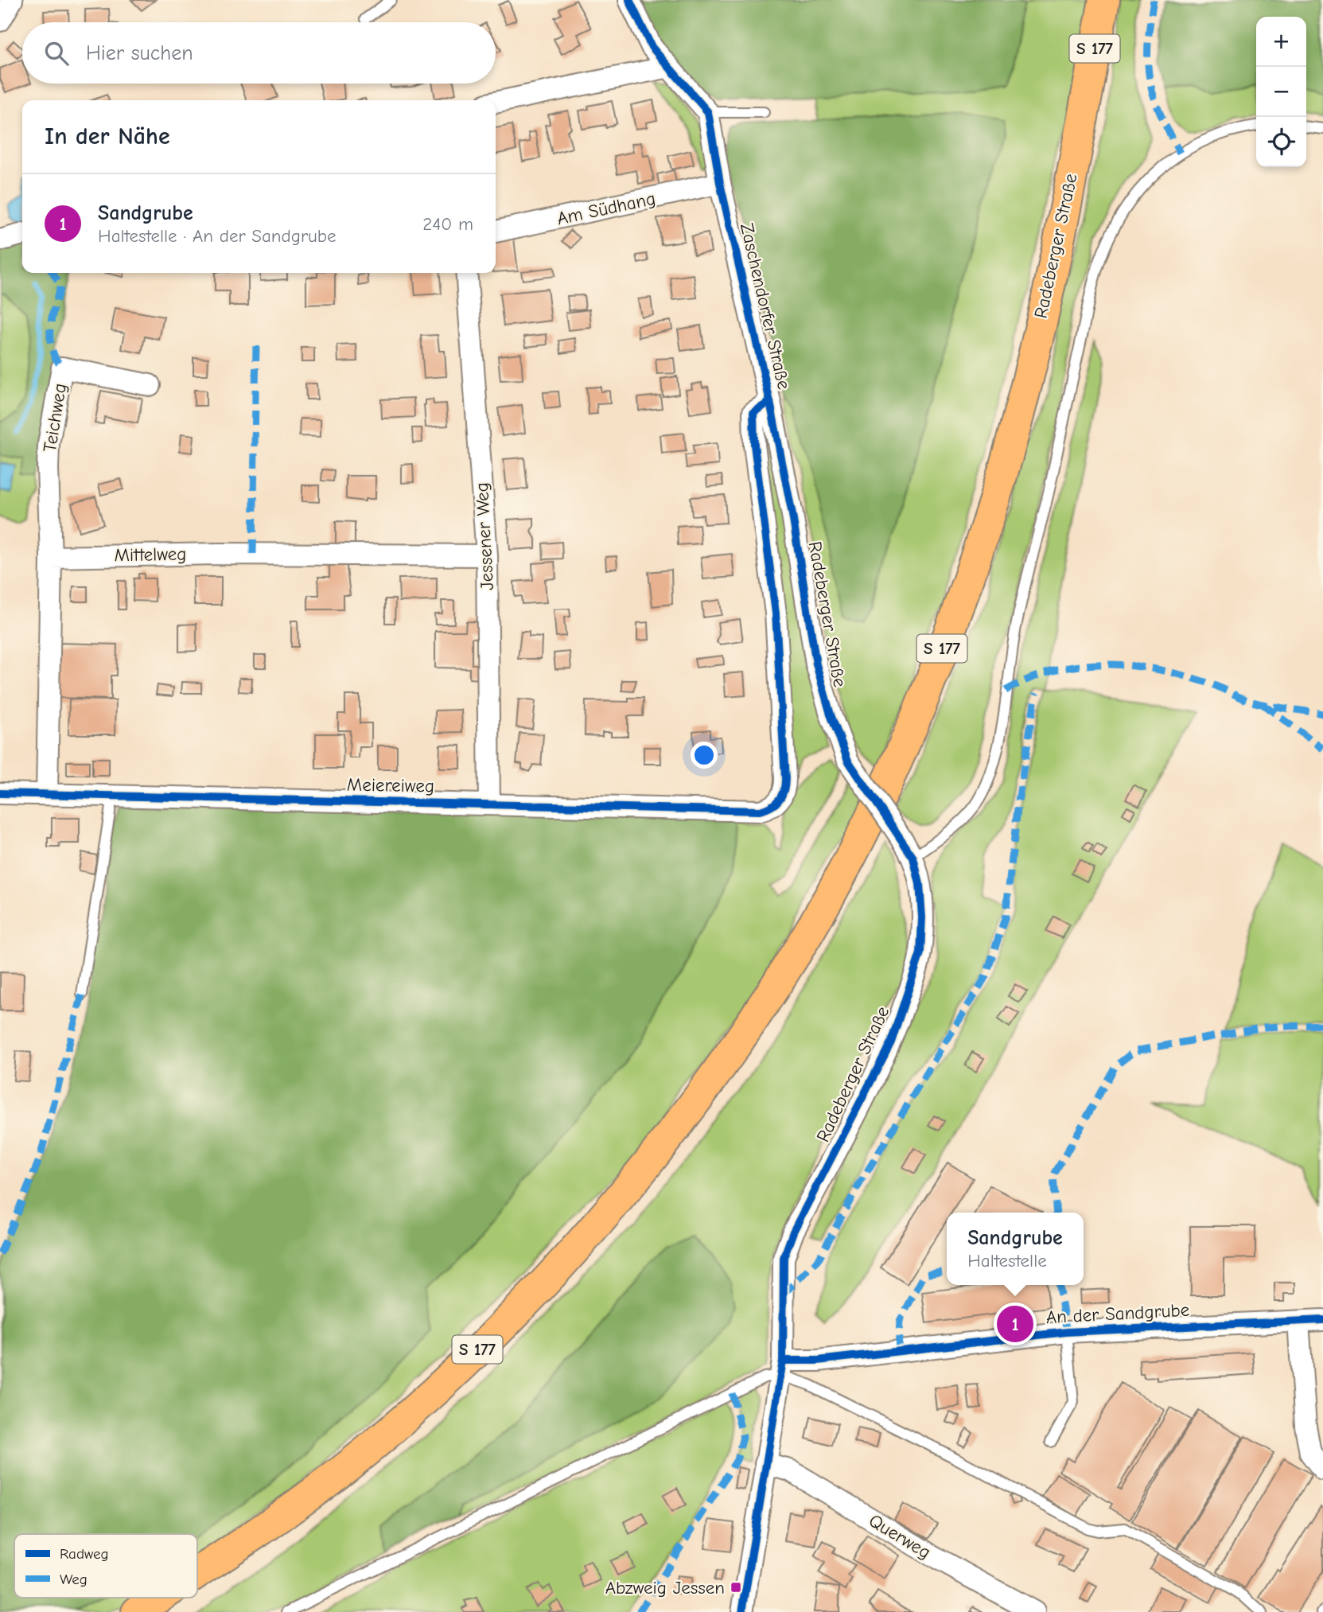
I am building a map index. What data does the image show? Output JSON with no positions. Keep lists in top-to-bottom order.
{
  "streets": {
    "highway": ["S 177", "Radeberger Straße"],
    "street": [
      "Am Südhang",
      "Zaschendorfer Straße",
      "Teichweg",
      "Jessener Weg",
      "Mittelweg",
      "Meiereiweg",
      "An der Sandgrube",
      "Querweg"
    ]
  },
  "crossings": [
    ["S 177", "Radeberger Straße"],
    ["Am Südhang", "Zaschendorfer Straße"],
    ["Radeberger Straße", "Zaschendorfer Straße"],
    ["Radeberger Straße", "An der Sandgrube"],
    ["Radeberger Straße", "Querweg"],
    ["Zaschendorfer Straße", "Meiereiweg"],
    ["Teichweg", "Mittelweg"],
    ["Jessener Weg", "Mittelweg"],
    ["Jessener Weg", "Meiereiweg"]
  ],
  "places": {
    "transit": ["Abzweig Jessen"]
  },
  "legend": ["Radweg", "Weg"],
  "page": {
    "map_buttons": ["+", "−"],
    "search": "Hier suchen",
    "heading": "In der Nähe",
    "list": [
      {
        "mark": "1",
        "name": "Sandgrube",
        "note": "Haltestelle · An der Sandgrube",
        "value": "240 m"
      }
    ],
    "popup": ["Sandgrube", "Haltestelle"],
    "pins": "1"
  }
}
